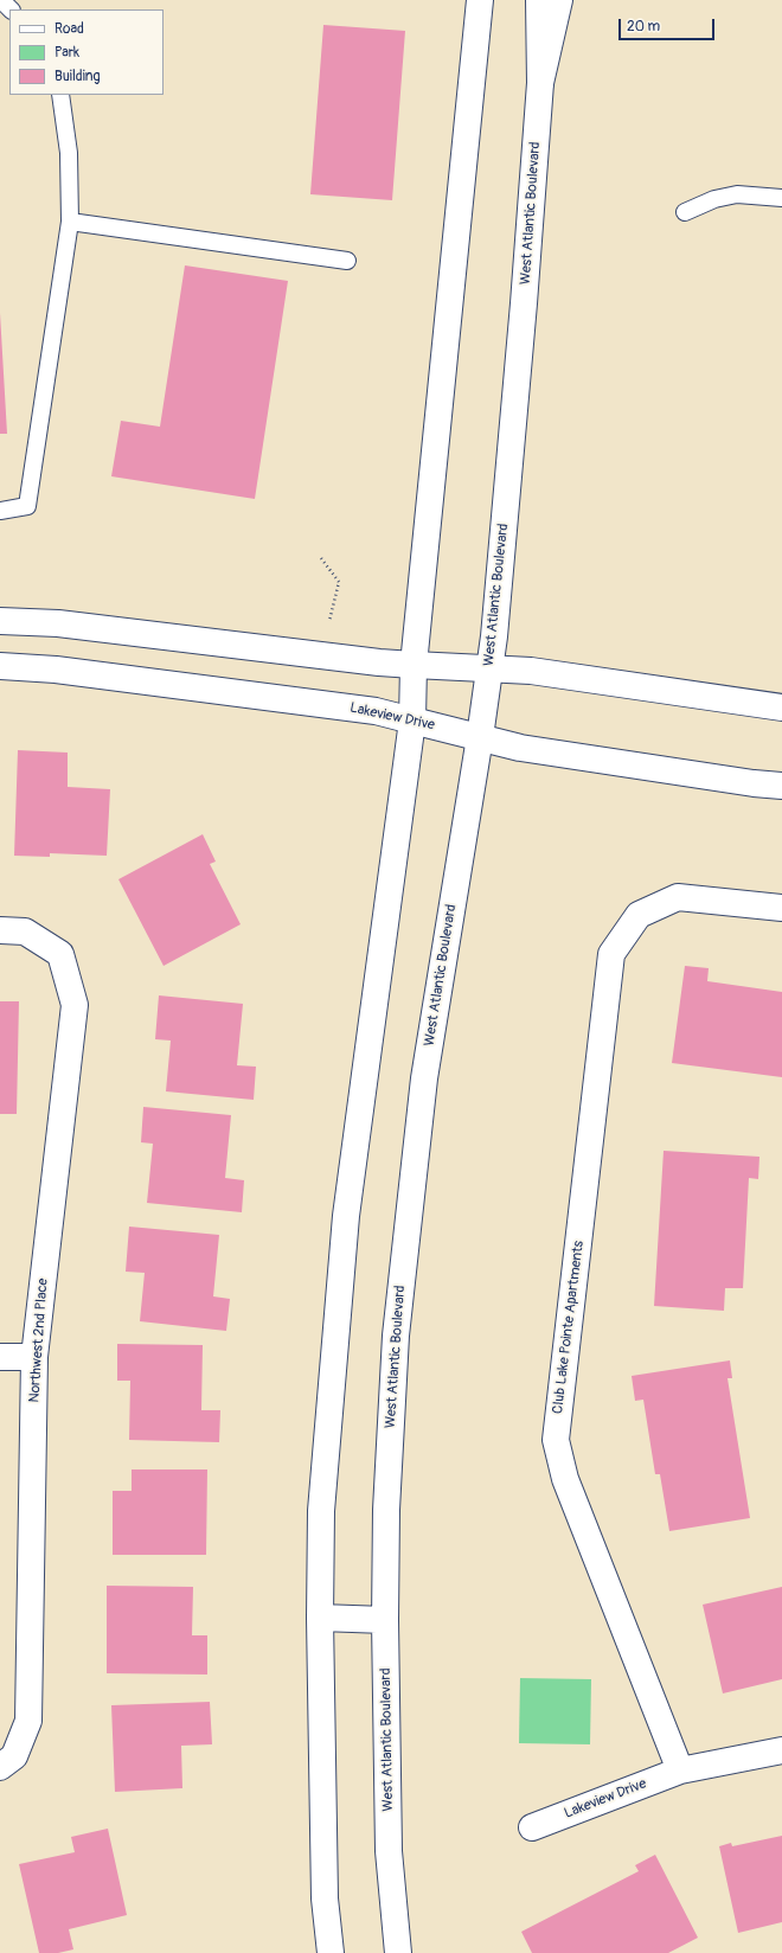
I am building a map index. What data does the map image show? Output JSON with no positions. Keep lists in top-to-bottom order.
{
  "streets": {
    "main road": [
      "West Atlantic Boulevard",
      "Lakeview Drive",
      "Club Lake Pointe Apartments",
      "Northwest 2nd Place"
    ]
  },
  "crossings": [
    ["West Atlantic Boulevard", "Lakeview Drive"],
    ["Lakeview Drive", "Club Lake Pointe Apartments"]
  ],
  "legend": ["Road", "Park", "Building"],
  "scale_bar": "20 m"
}
